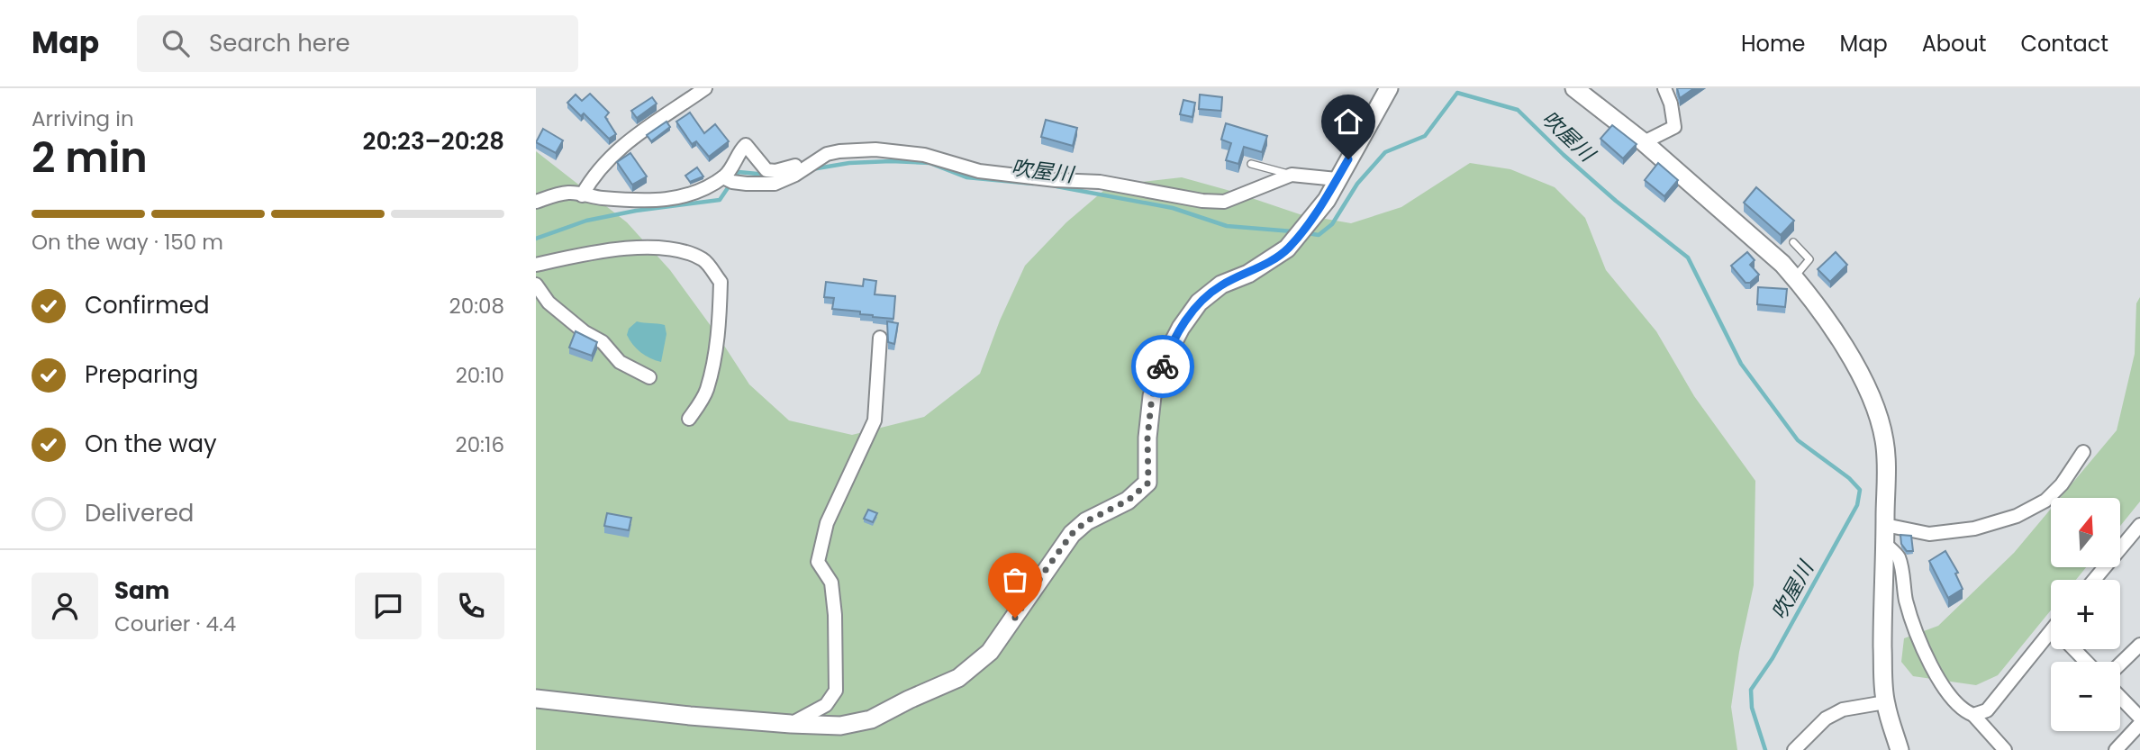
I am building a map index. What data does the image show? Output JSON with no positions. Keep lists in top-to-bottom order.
{
  "water": ["吹屋川"],
  "north": "top",
  "page": {
    "header": "Map",
    "search": "Search here",
    "nav": [
      "Home",
      "Map",
      "About",
      "Contact"
    ],
    "heading": ["2 min", "Arriving in", "20:23–20:28"],
    "panel": ["Sam", "Courier · 4.4"],
    "bar": "On the way · 150 m",
    "list": [
      ["Confirmed", "20:08"],
      ["Preparing", "20:10"],
      ["On the way", "20:16"],
      "Delivered"
    ],
    "map_buttons": ["+", "−"]
  }
}
